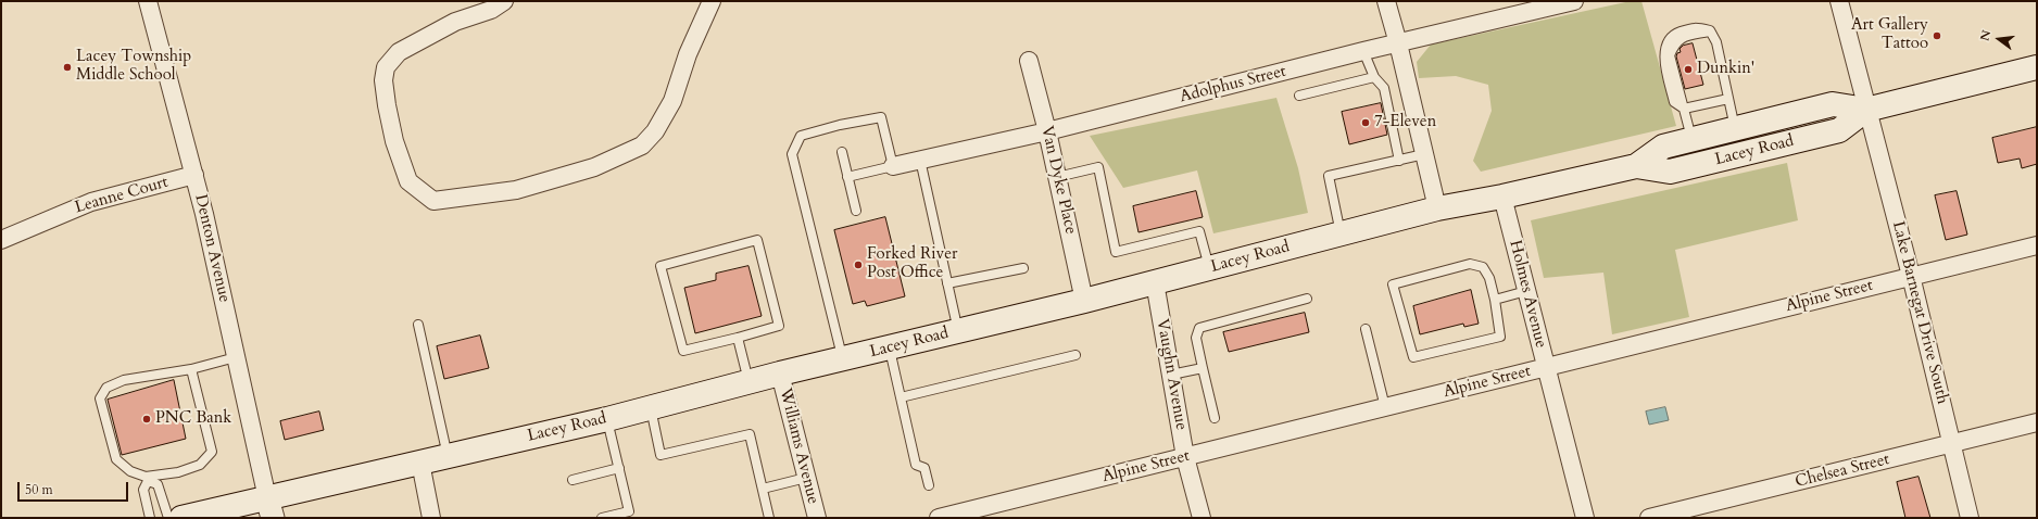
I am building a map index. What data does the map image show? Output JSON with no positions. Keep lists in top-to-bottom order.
{
  "streets": {
    "main road": ["Lacey Road"],
    "street": [
      "Adolphus Street",
      "Van Dyke Place",
      "Leanne Court",
      "Denton Avenue",
      "Holmes Avenue",
      "Alpine Street",
      "Lake Barnegat Drive South",
      "Vaughn Avenue",
      "Williams Avenue",
      "Chelsea Street"
    ]
  },
  "crossings": [
    ["Adolphus Street", "Van Dyke Place"],
    ["Lacey Road", "Van Dyke Place"],
    ["Lacey Road", "Denton Avenue"],
    ["Lacey Road", "Holmes Avenue"],
    ["Lacey Road", "Lake Barnegat Drive South"],
    ["Lacey Road", "Vaughn Avenue"],
    ["Lacey Road", "Williams Avenue"],
    ["Leanne Court", "Denton Avenue"],
    ["Holmes Avenue", "Alpine Street"],
    ["Alpine Street", "Lake Barnegat Drive South"],
    ["Alpine Street", "Vaughn Avenue"],
    ["Lake Barnegat Drive South", "Chelsea Street"]
  ],
  "places": [
    "Art Gallery Tattoo",
    "Lacey Township Middle School",
    "Dunkin'",
    "7-Eleven",
    "Forked River Post Office",
    "PNC Bank"
  ],
  "scale_bar": "50 m",
  "north": "left"
}
